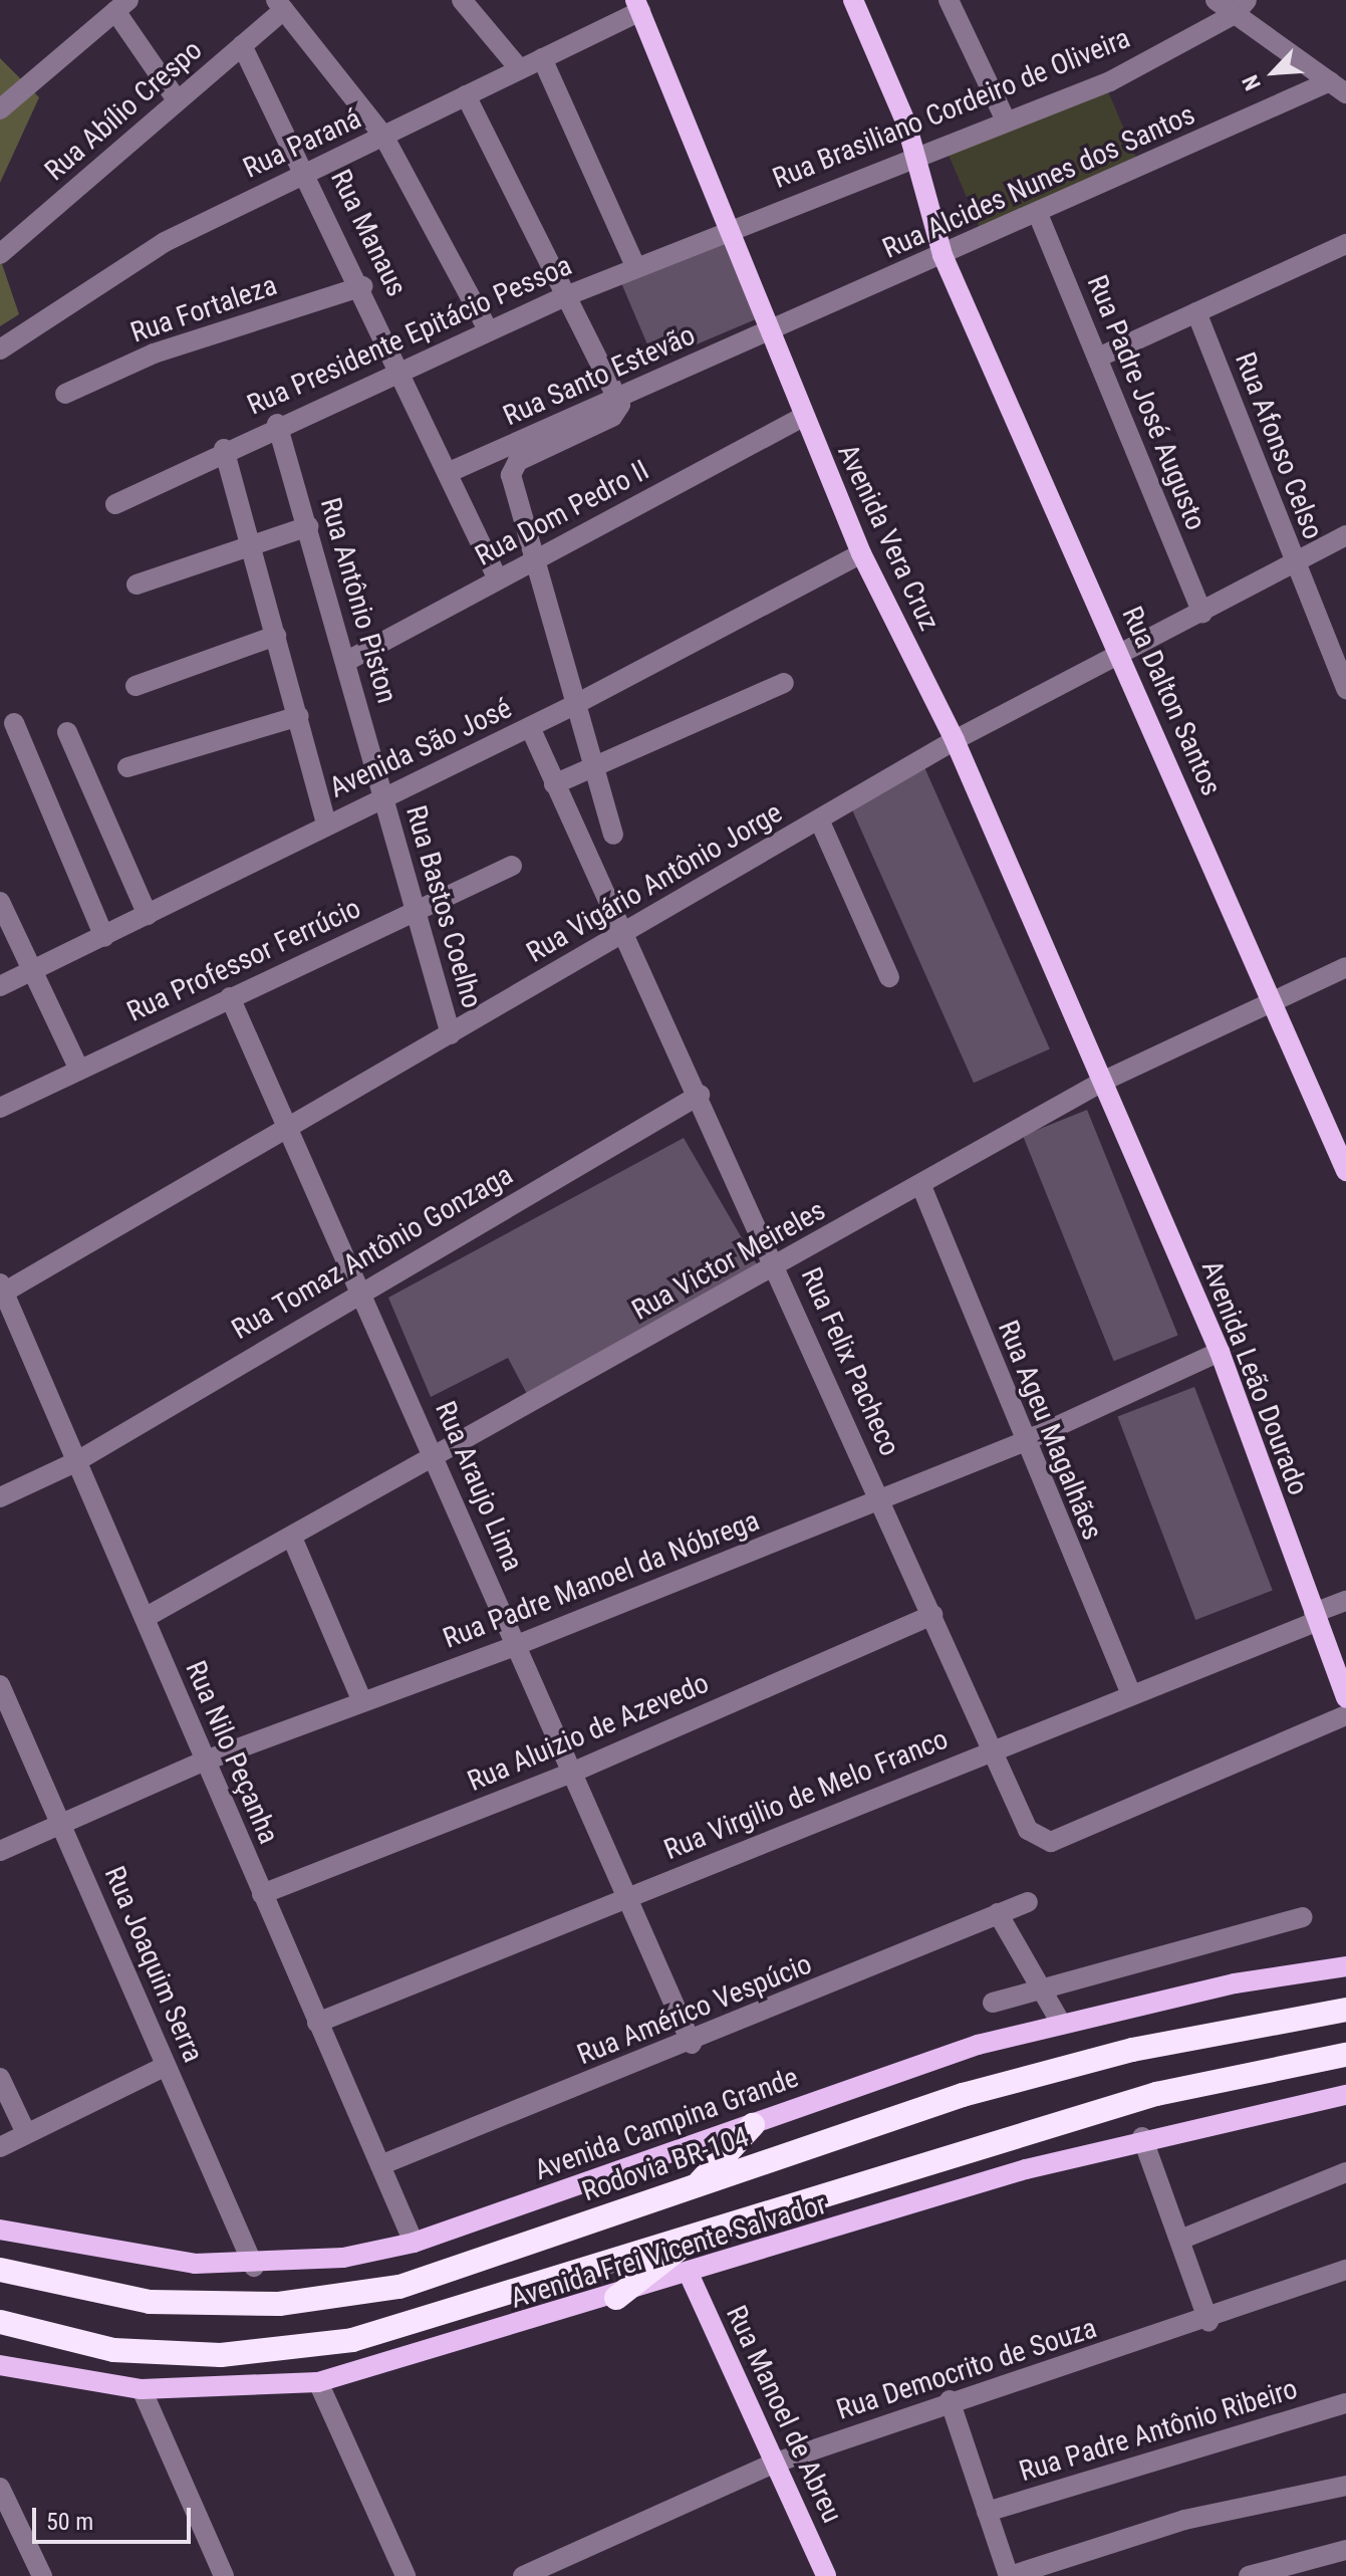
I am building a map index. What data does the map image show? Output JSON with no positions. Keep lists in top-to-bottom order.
{
  "streets": {
    "highway": ["Rodovia BR-104"],
    "main road": [
      "Avenida Vera Cruz",
      "Rua Dalton Santos",
      "Avenida Leão Dourado",
      "Avenida Campina Grande",
      "Avenida Frei Vicente Salvador",
      "Rua Manoel de Abreu"
    ],
    "street": [
      "Rua Brasiliano Cordeiro de Oliveira",
      "Rua Abílio Crespo",
      "Rua Paraná",
      "Rua Alcides Nunes dos Santos",
      "Rua Manaus",
      "Rua Fortaleza",
      "Rua Presidente Epitácio Pessoa",
      "Rua Santo Estevão",
      "Rua Padre José Augusto",
      "Rua Afonso Celso",
      "Rua Dom Pedro II",
      "Rua Antônio Piston",
      "Avenida São José",
      "Rua Vigário Antônio Jorge",
      "Rua Bastos Coelho",
      "Rua Professor Ferrúcio",
      "Rua Tomaz Antônio Gonzaga",
      "Rua Victor Meireles",
      "Rua Felix Pacheco",
      "Rua Ageu Magalhães",
      "Rua Araujo Lima",
      "Rua Padre Manoel da Nóbrega",
      "Rua Aluizio de Azevedo",
      "Rua Nilo Peçanha",
      "Rua Virgilio de Melo Franco",
      "Rua Joaquim Serra",
      "Rua Américo Vespúcio",
      "Rua Democrito de Souza",
      "Rua Padre Antônio Ribeiro"
    ]
  },
  "crossings": [
    ["Rua Brasiliano Cordeiro de Oliveira", "Rua Presidente Epitácio Pessoa"],
    ["Rua Brasiliano Cordeiro de Oliveira", "Avenida Vera Cruz"],
    ["Rua Brasiliano Cordeiro de Oliveira", "Rua Dalton Santos"],
    ["Rua Abílio Crespo", "Rua Manaus"],
    ["Rua Paraná", "Rua Manaus"],
    ["Rua Paraná", "Avenida Vera Cruz"],
    ["Rua Alcides Nunes dos Santos", "Rua Santo Estevão"],
    ["Rua Alcides Nunes dos Santos", "Rua Padre José Augusto"],
    ["Rua Alcides Nunes dos Santos", "Avenida Vera Cruz"],
    ["Rua Alcides Nunes dos Santos", "Rua Dalton Santos"],
    ["Rua Manaus", "Rua Fortaleza"],
    ["Rua Manaus", "Rua Presidente Epitácio Pessoa"],
    ["Rua Manaus", "Rua Santo Estevão"],
    ["Rua Manaus", "Rua Dom Pedro II"],
    ["Rua Presidente Epitácio Pessoa", "Avenida Vera Cruz"],
    ["Rua Presidente Epitácio Pessoa", "Rua Antônio Piston"],
    ["Rua Santo Estevão", "Avenida Vera Cruz"],
    ["Rua Padre José Augusto", "Rua Vigário Antônio Jorge"],
    ["Rua Afonso Celso", "Rua Vigário Antônio Jorge"],
    ["Rua Dom Pedro II", "Avenida Vera Cruz"],
    ["Rua Dom Pedro II", "Rua Antônio Piston"],
    ["Avenida Vera Cruz", "Avenida São José"],
    ["Avenida Vera Cruz", "Rua Vigário Antônio Jorge"],
    ["Avenida Vera Cruz", "Rua Victor Meireles"],
    ["Avenida Vera Cruz", "Avenida Leão Dourado"],
    ["Rua Antônio Piston", "Avenida São José"],
    ["Rua Antônio Piston", "Rua Bastos Coelho"],
    ["Rua Dalton Santos", "Rua Vigário Antônio Jorge"],
    ["Rua Dalton Santos", "Rua Victor Meireles"],
    ["Avenida São José", "Rua Bastos Coelho"],
    ["Avenida São José", "Rua Felix Pacheco"],
    ["Rua Vigário Antônio Jorge", "Rua Bastos Coelho"],
    ["Rua Vigário Antônio Jorge", "Rua Felix Pacheco"],
    ["Rua Vigário Antônio Jorge", "Rua Araujo Lima"],
    ["Rua Vigário Antônio Jorge", "Rua Nilo Peçanha"],
    ["Rua Bastos Coelho", "Rua Professor Ferrúcio"],
    ["Rua Professor Ferrúcio", "Rua Araujo Lima"],
    ["Rua Tomaz Antônio Gonzaga", "Rua Felix Pacheco"],
    ["Rua Tomaz Antônio Gonzaga", "Rua Araujo Lima"],
    ["Rua Tomaz Antônio Gonzaga", "Rua Nilo Peçanha"],
    ["Rua Victor Meireles", "Rua Felix Pacheco"],
    ["Rua Victor Meireles", "Avenida Leão Dourado"],
    ["Rua Victor Meireles", "Rua Ageu Magalhães"],
    ["Rua Victor Meireles", "Rua Araujo Lima"],
    ["Rua Victor Meireles", "Rua Nilo Peçanha"],
    ["Rua Felix Pacheco", "Rua Padre Manoel da Nóbrega"],
    ["Rua Felix Pacheco", "Rua Aluizio de Azevedo"],
    ["Rua Felix Pacheco", "Rua Virgilio de Melo Franco"],
    ["Avenida Leão Dourado", "Rua Padre Manoel da Nóbrega"],
    ["Avenida Leão Dourado", "Rua Virgilio de Melo Franco"],
    ["Rua Ageu Magalhães", "Rua Padre Manoel da Nóbrega"],
    ["Rua Ageu Magalhães", "Rua Virgilio de Melo Franco"],
    ["Rua Araujo Lima", "Rua Padre Manoel da Nóbrega"],
    ["Rua Araujo Lima", "Rua Aluizio de Azevedo"],
    ["Rua Araujo Lima", "Rua Virgilio de Melo Franco"],
    ["Rua Araujo Lima", "Rua Américo Vespúcio"],
    ["Rua Padre Manoel da Nóbrega", "Rua Nilo Peçanha"],
    ["Rua Padre Manoel da Nóbrega", "Rua Joaquim Serra"],
    ["Rua Aluizio de Azevedo", "Rua Nilo Peçanha"],
    ["Rua Nilo Peçanha", "Rua Virgilio de Melo Franco"],
    ["Rua Nilo Peçanha", "Rua Américo Vespúcio"],
    ["Rua Nilo Peçanha", "Avenida Campina Grande"],
    ["Rua Joaquim Serra", "Avenida Campina Grande"],
    ["Avenida Frei Vicente Salvador", "Rua Manoel de Abreu"],
    ["Rua Democrito de Souza", "Rua Manoel de Abreu"]
  ],
  "scale_bar": "50 m",
  "north": "bottom left"
}
